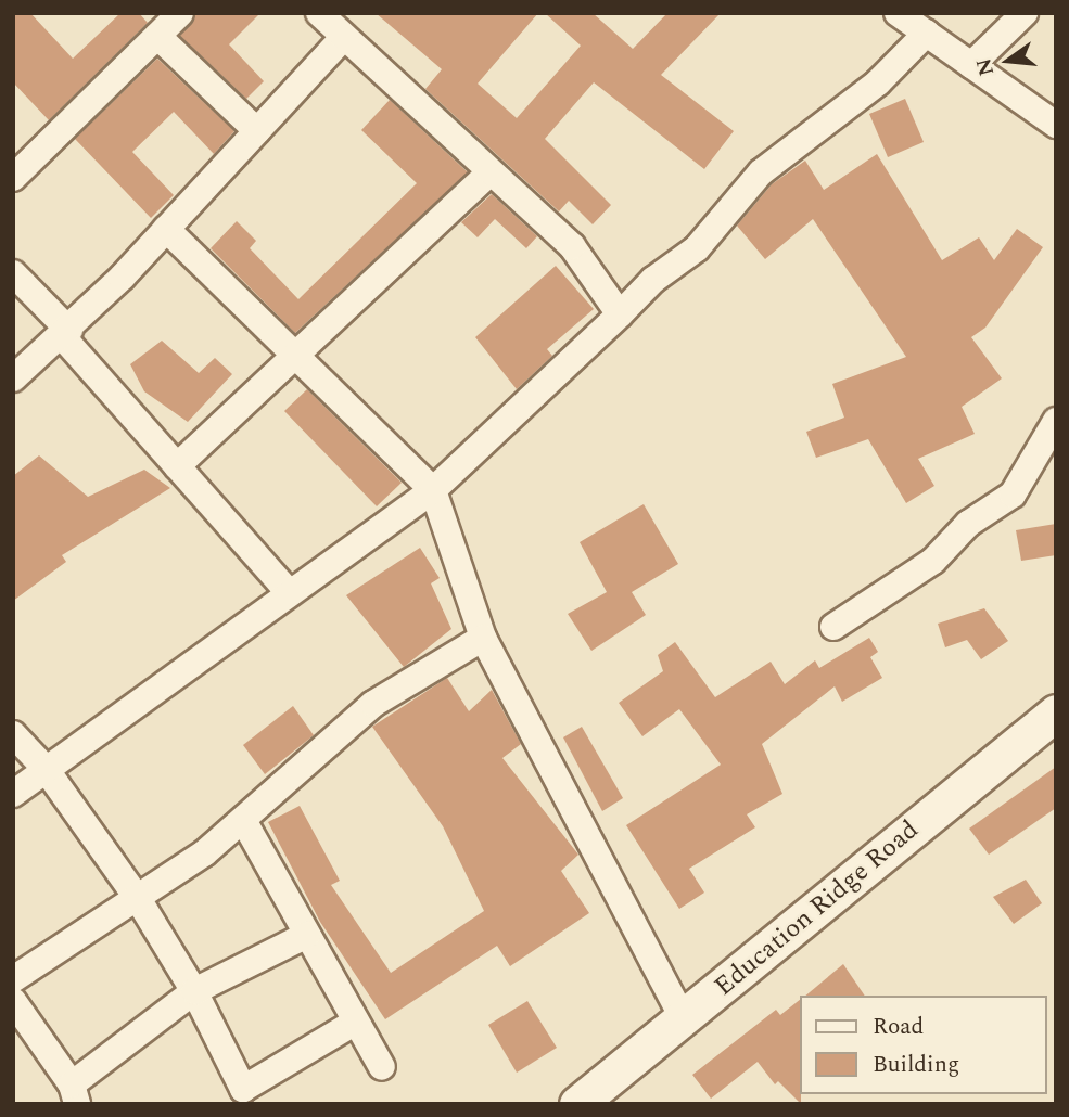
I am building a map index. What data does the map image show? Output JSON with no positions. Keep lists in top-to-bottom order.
{
  "streets": {
    "main road": ["Education Ridge Road"]
  },
  "legend": ["Road", "Building"],
  "north": "left"
}
